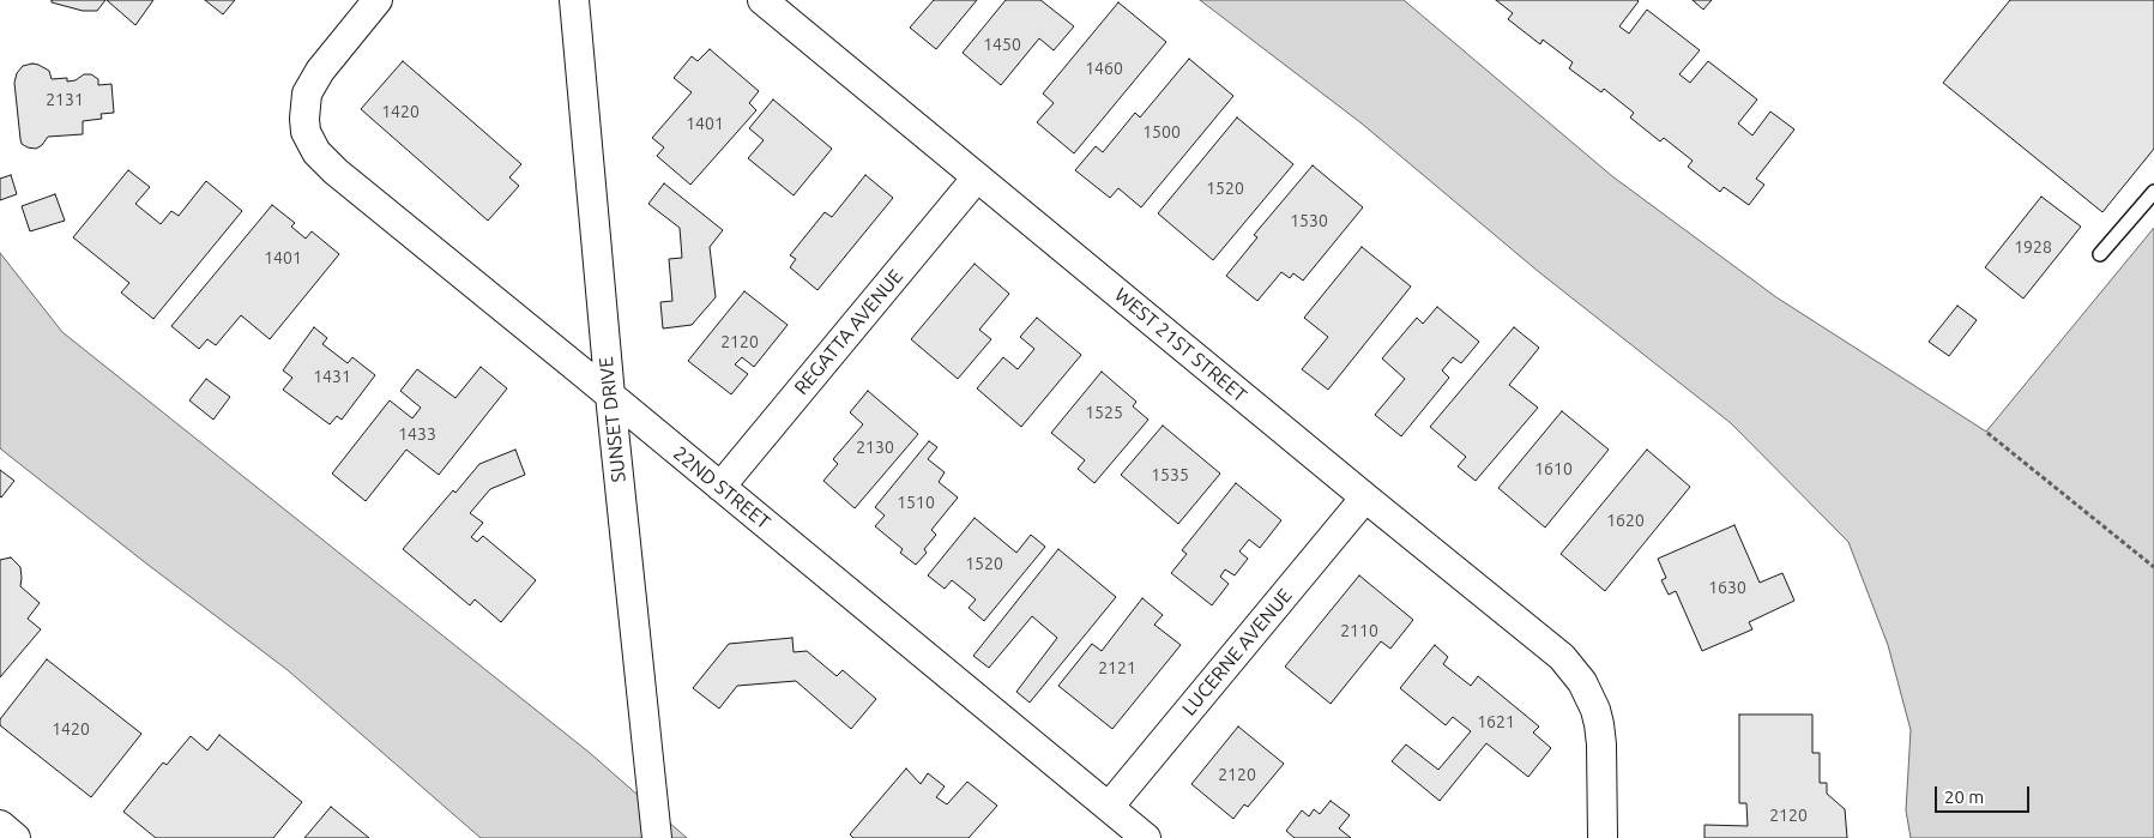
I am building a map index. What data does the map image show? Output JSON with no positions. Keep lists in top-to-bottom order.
{
  "streets": {
    "street": [
      "REGATTA AVENUE",
      "WEST 21ST STREET",
      "SUNSET DRIVE",
      "22ND STREET",
      "LUCERNE AVENUE"
    ]
  },
  "crossings": [
    ["REGATTA AVENUE", "WEST 21ST STREET"],
    ["REGATTA AVENUE", "22ND STREET"],
    ["WEST 21ST STREET", "LUCERNE AVENUE"],
    ["SUNSET DRIVE", "22ND STREET"],
    ["22ND STREET", "LUCERNE AVENUE"]
  ],
  "house_numbers": [
    "1450",
    "1460",
    "2131",
    "1420",
    "1401",
    "1500",
    "1520",
    "1530",
    "1928",
    "1401",
    "2120",
    "1431",
    "1525",
    "1433",
    "2130",
    "1610",
    "1535",
    "1510",
    "1620",
    "1520",
    "1630",
    "2110",
    "2121",
    "1621",
    "1420",
    "2120",
    "2120"
  ],
  "scale_bar": "20 m"
}
